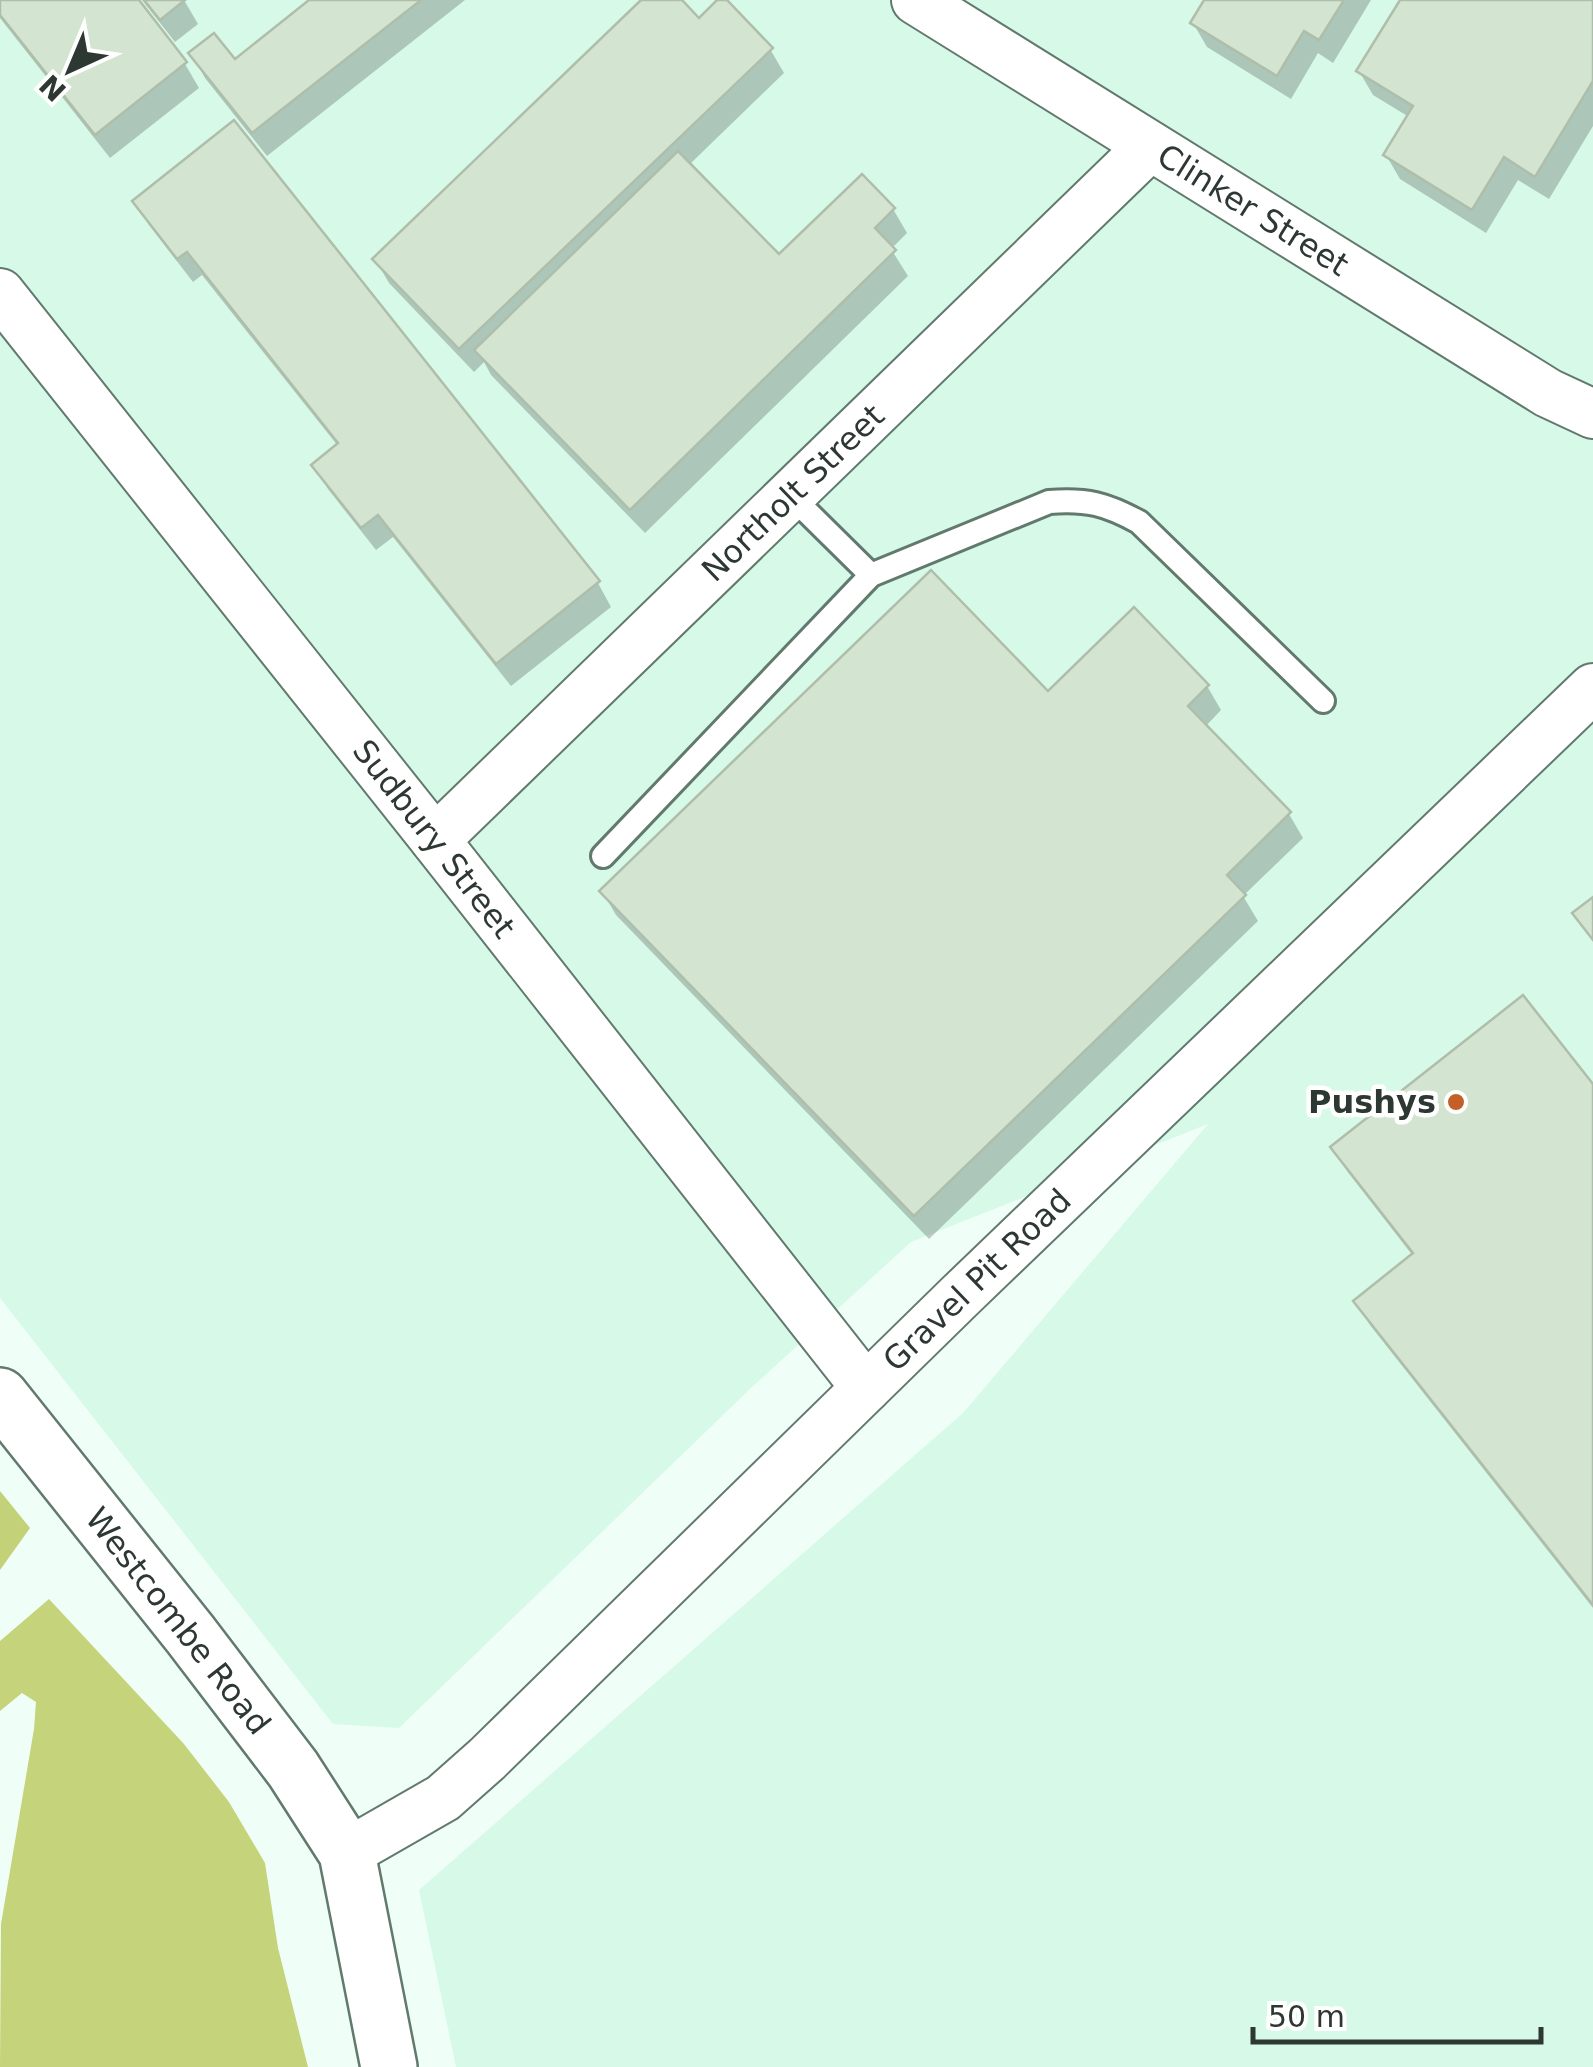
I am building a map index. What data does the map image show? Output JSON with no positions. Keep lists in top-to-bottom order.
{
  "streets": {
    "street": [
      "Clinker Street",
      "Northolt Street",
      "Sudbury Street",
      "Gravel Pit Road",
      "Westcombe Road"
    ]
  },
  "crossings": [
    ["Clinker Street", "Northolt Street"],
    ["Northolt Street", "Sudbury Street"],
    ["Sudbury Street", "Gravel Pit Road"],
    ["Gravel Pit Road", "Westcombe Road"]
  ],
  "places": ["Pushys"],
  "scale_bar": "50 m",
  "north": "bottom left"
}
